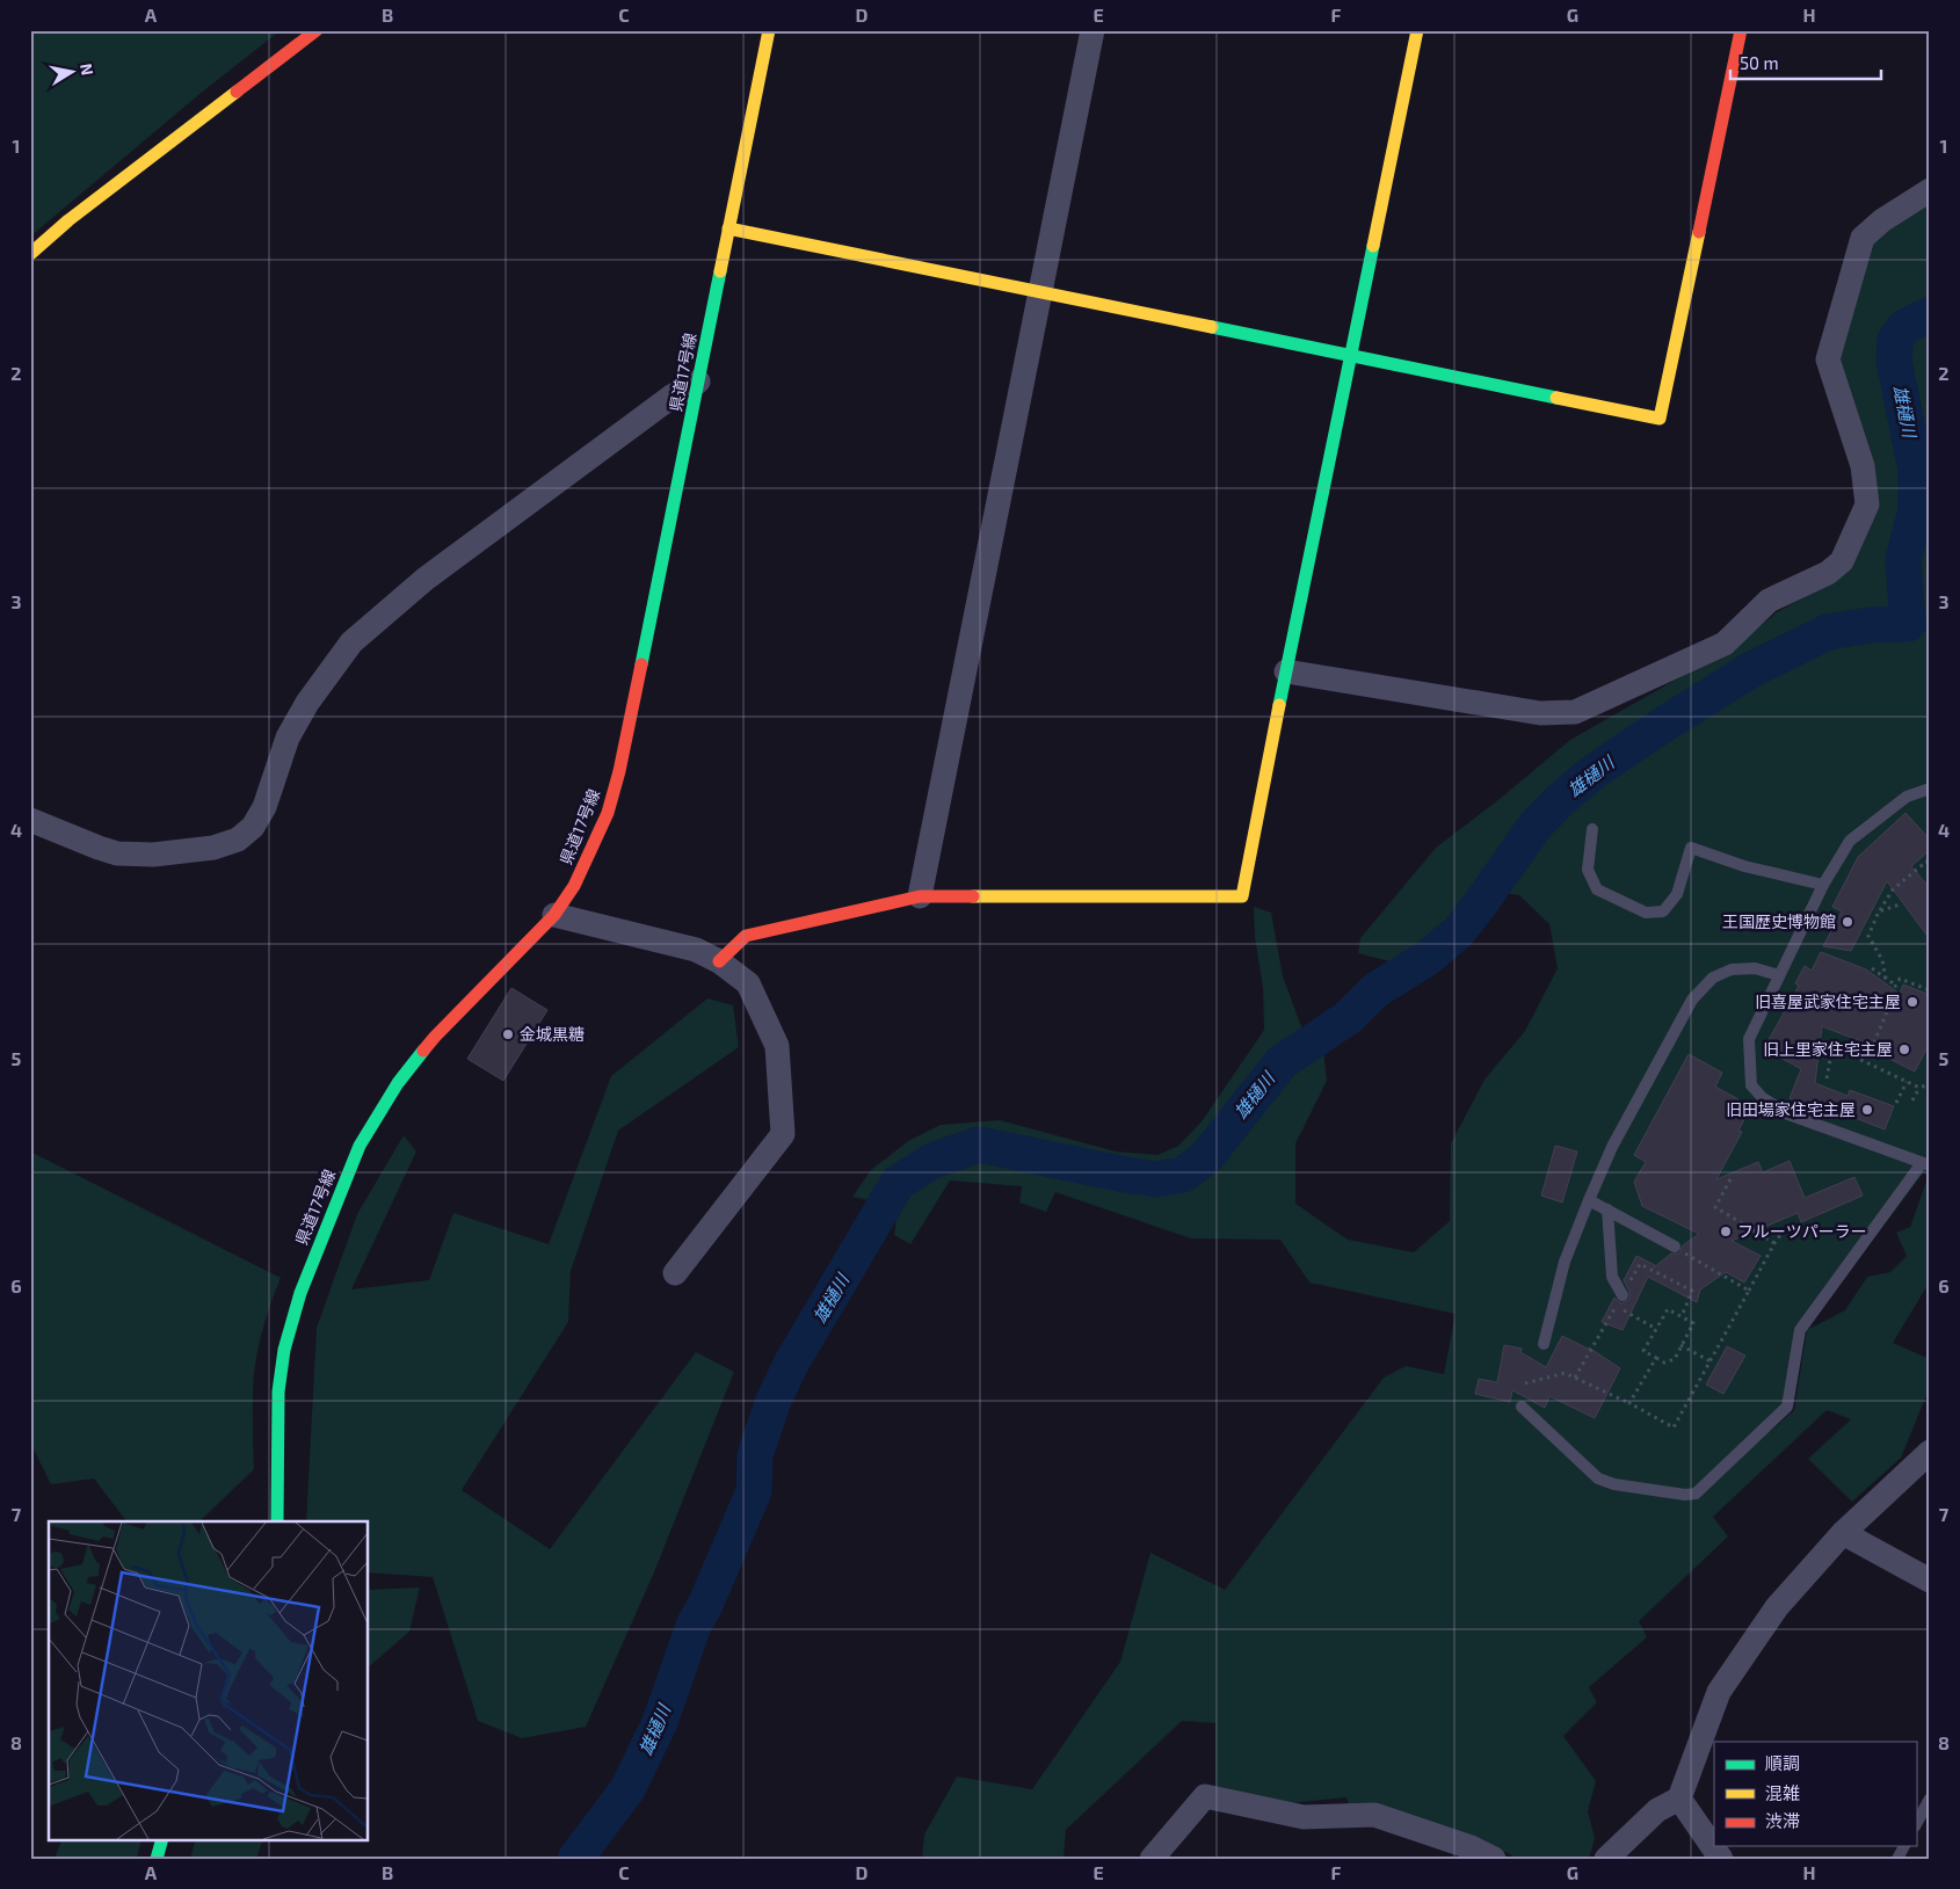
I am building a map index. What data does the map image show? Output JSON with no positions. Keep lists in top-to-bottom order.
{
  "streets": {
    "street": ["県道17号線"]
  },
  "water": ["雄樋川"],
  "places": [
    "王国歴史博物館",
    "旧喜屋武家住宅主屋",
    "金城黒糖",
    "旧上里家住宅主屋",
    "旧田場家住宅主屋",
    "フルーツパーラー"
  ],
  "legend": ["順調", "混雑", "渋滞"],
  "scale_bar": "50 m",
  "north": "right",
  "grid": {
    "columns": [
      "A",
      "B",
      "C",
      "D",
      "E",
      "F",
      "G",
      "H"
    ],
    "rows": [
      "1",
      "2",
      "3",
      "4",
      "5",
      "6",
      "7",
      "8"
    ]
  }
}
